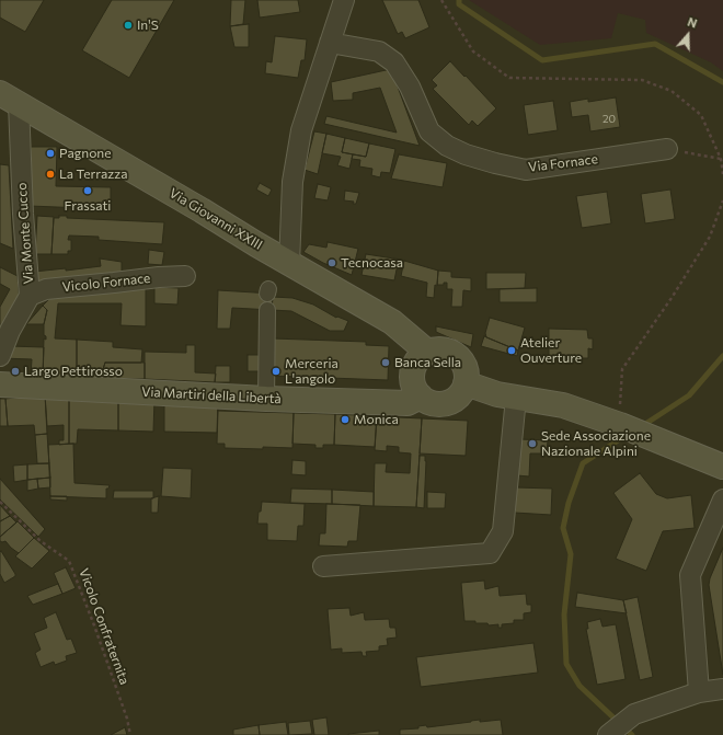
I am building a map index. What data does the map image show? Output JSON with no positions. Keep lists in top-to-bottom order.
{
  "streets": {
    "main road": ["Via Giovanni XXIII", "Via Martiri della Libertà"],
    "street": ["Via Fornace", "Via Monte Cucco", "Vicolo Fornace"],
    "path": ["Vicolo Confraternita"]
  },
  "crossings": [
    ["Via Giovanni XXIII", "Via Monte Cucco"],
    ["Via Giovanni XXIII", "Via Martiri della Libertà"],
    ["Via Monte Cucco", "Vicolo Fornace"]
  ],
  "places": [
    "In'S",
    "Pagnone",
    "La Terrazza",
    "Frassati",
    "Tecnocasa",
    "Atelier Ouverture",
    "Banca Sella",
    "Largo Pettirosso",
    "Merceria L'angolo",
    "Monica",
    "Sede Associazione Nazionale Alpini"
  ],
  "house_numbers": ["20"],
  "north": "top"
}
